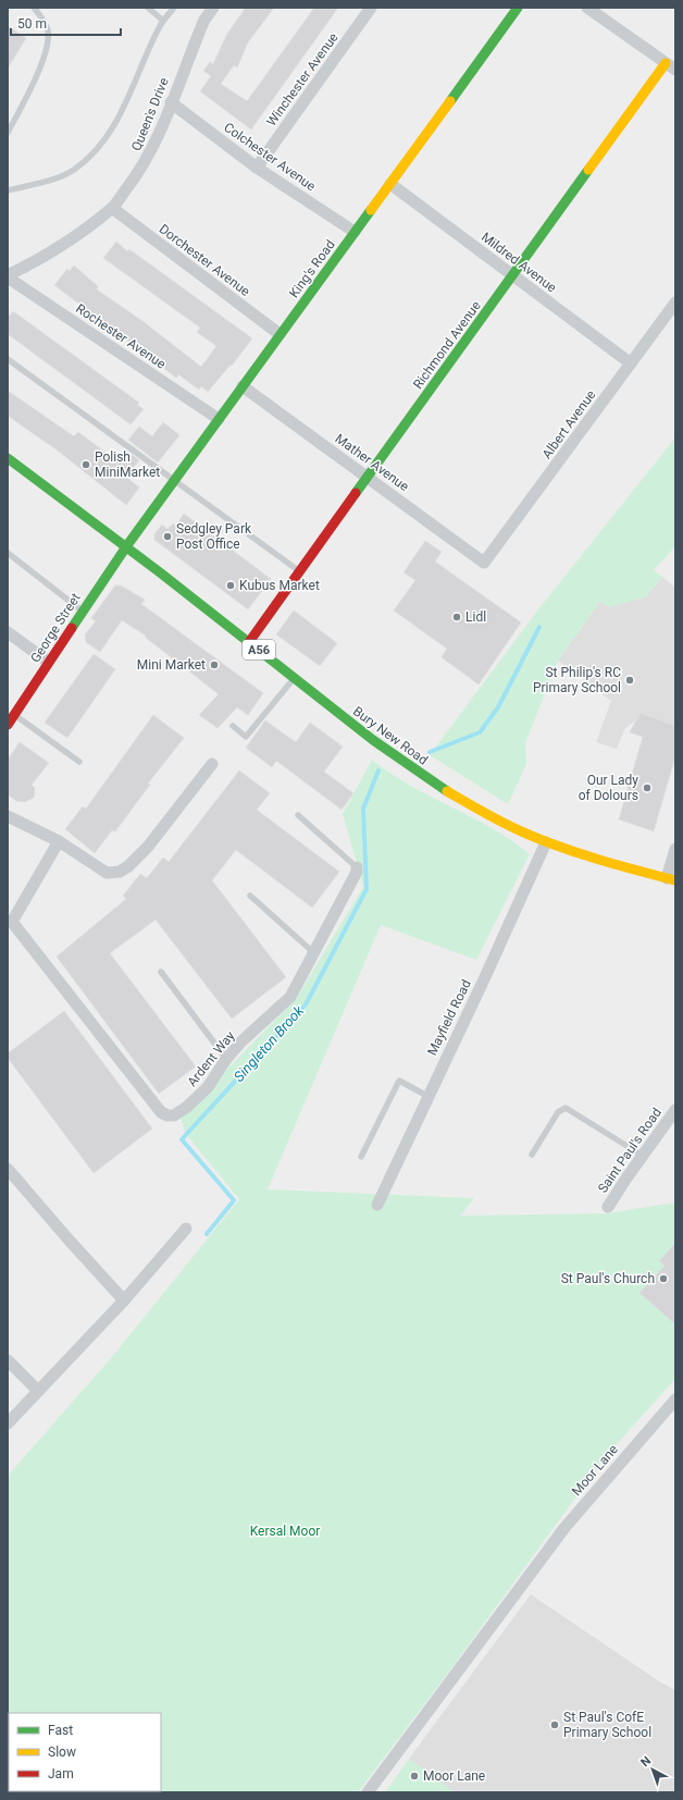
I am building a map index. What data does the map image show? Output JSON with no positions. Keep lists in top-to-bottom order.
{
  "streets": {
    "main road": [
      "King's Road",
      "Richmond Avenue",
      "George Street",
      "A56",
      "Bury New Road"
    ],
    "street": [
      "Winchester Avenue",
      "Queen's Drive",
      "Colchester Avenue",
      "Dorchester Avenue",
      "Mildred Avenue",
      "Rochester Avenue",
      "Albert Avenue",
      "Mather Avenue",
      "Mayfield Road",
      "Ardent Way",
      "Saint Paul's Road",
      "Moor Lane"
    ]
  },
  "crossings": [
    ["Winchester Avenue", "Colchester Avenue"],
    ["Queen's Drive", "Colchester Avenue"],
    ["Queen's Drive", "Dorchester Avenue"],
    ["Queen's Drive", "Rochester Avenue"],
    ["Colchester Avenue", "King's Road"],
    ["Dorchester Avenue", "King's Road"],
    ["Mildred Avenue", "King's Road"],
    ["Mildred Avenue", "Richmond Avenue"],
    ["Mildred Avenue", "Albert Avenue"],
    ["King's Road", "Rochester Avenue"],
    ["King's Road", "Mather Avenue"],
    ["King's Road", "George Street"],
    ["King's Road", "Bury New Road"],
    ["Richmond Avenue", "Mather Avenue"],
    ["Richmond Avenue", "Bury New Road"],
    ["Albert Avenue", "Mather Avenue"],
    ["George Street", "Bury New Road"],
    ["Bury New Road", "Mayfield Road"]
  ],
  "water": ["Singleton Brook"],
  "parks": ["Kersal Moor"],
  "places": [
    "Polish MiniMarket",
    "Sedgley Park Post Office",
    "Kubus Market",
    "Lidl",
    "Mini Market",
    "St Philip's RC Primary School",
    "Our Lady of Dolours",
    "St Paul's Church",
    "St Paul's CofE Primary School",
    "Moor Lane"
  ],
  "legend": ["Fast", "Slow", "Jam"],
  "scale_bar": "50 m",
  "north": "top left"
}
